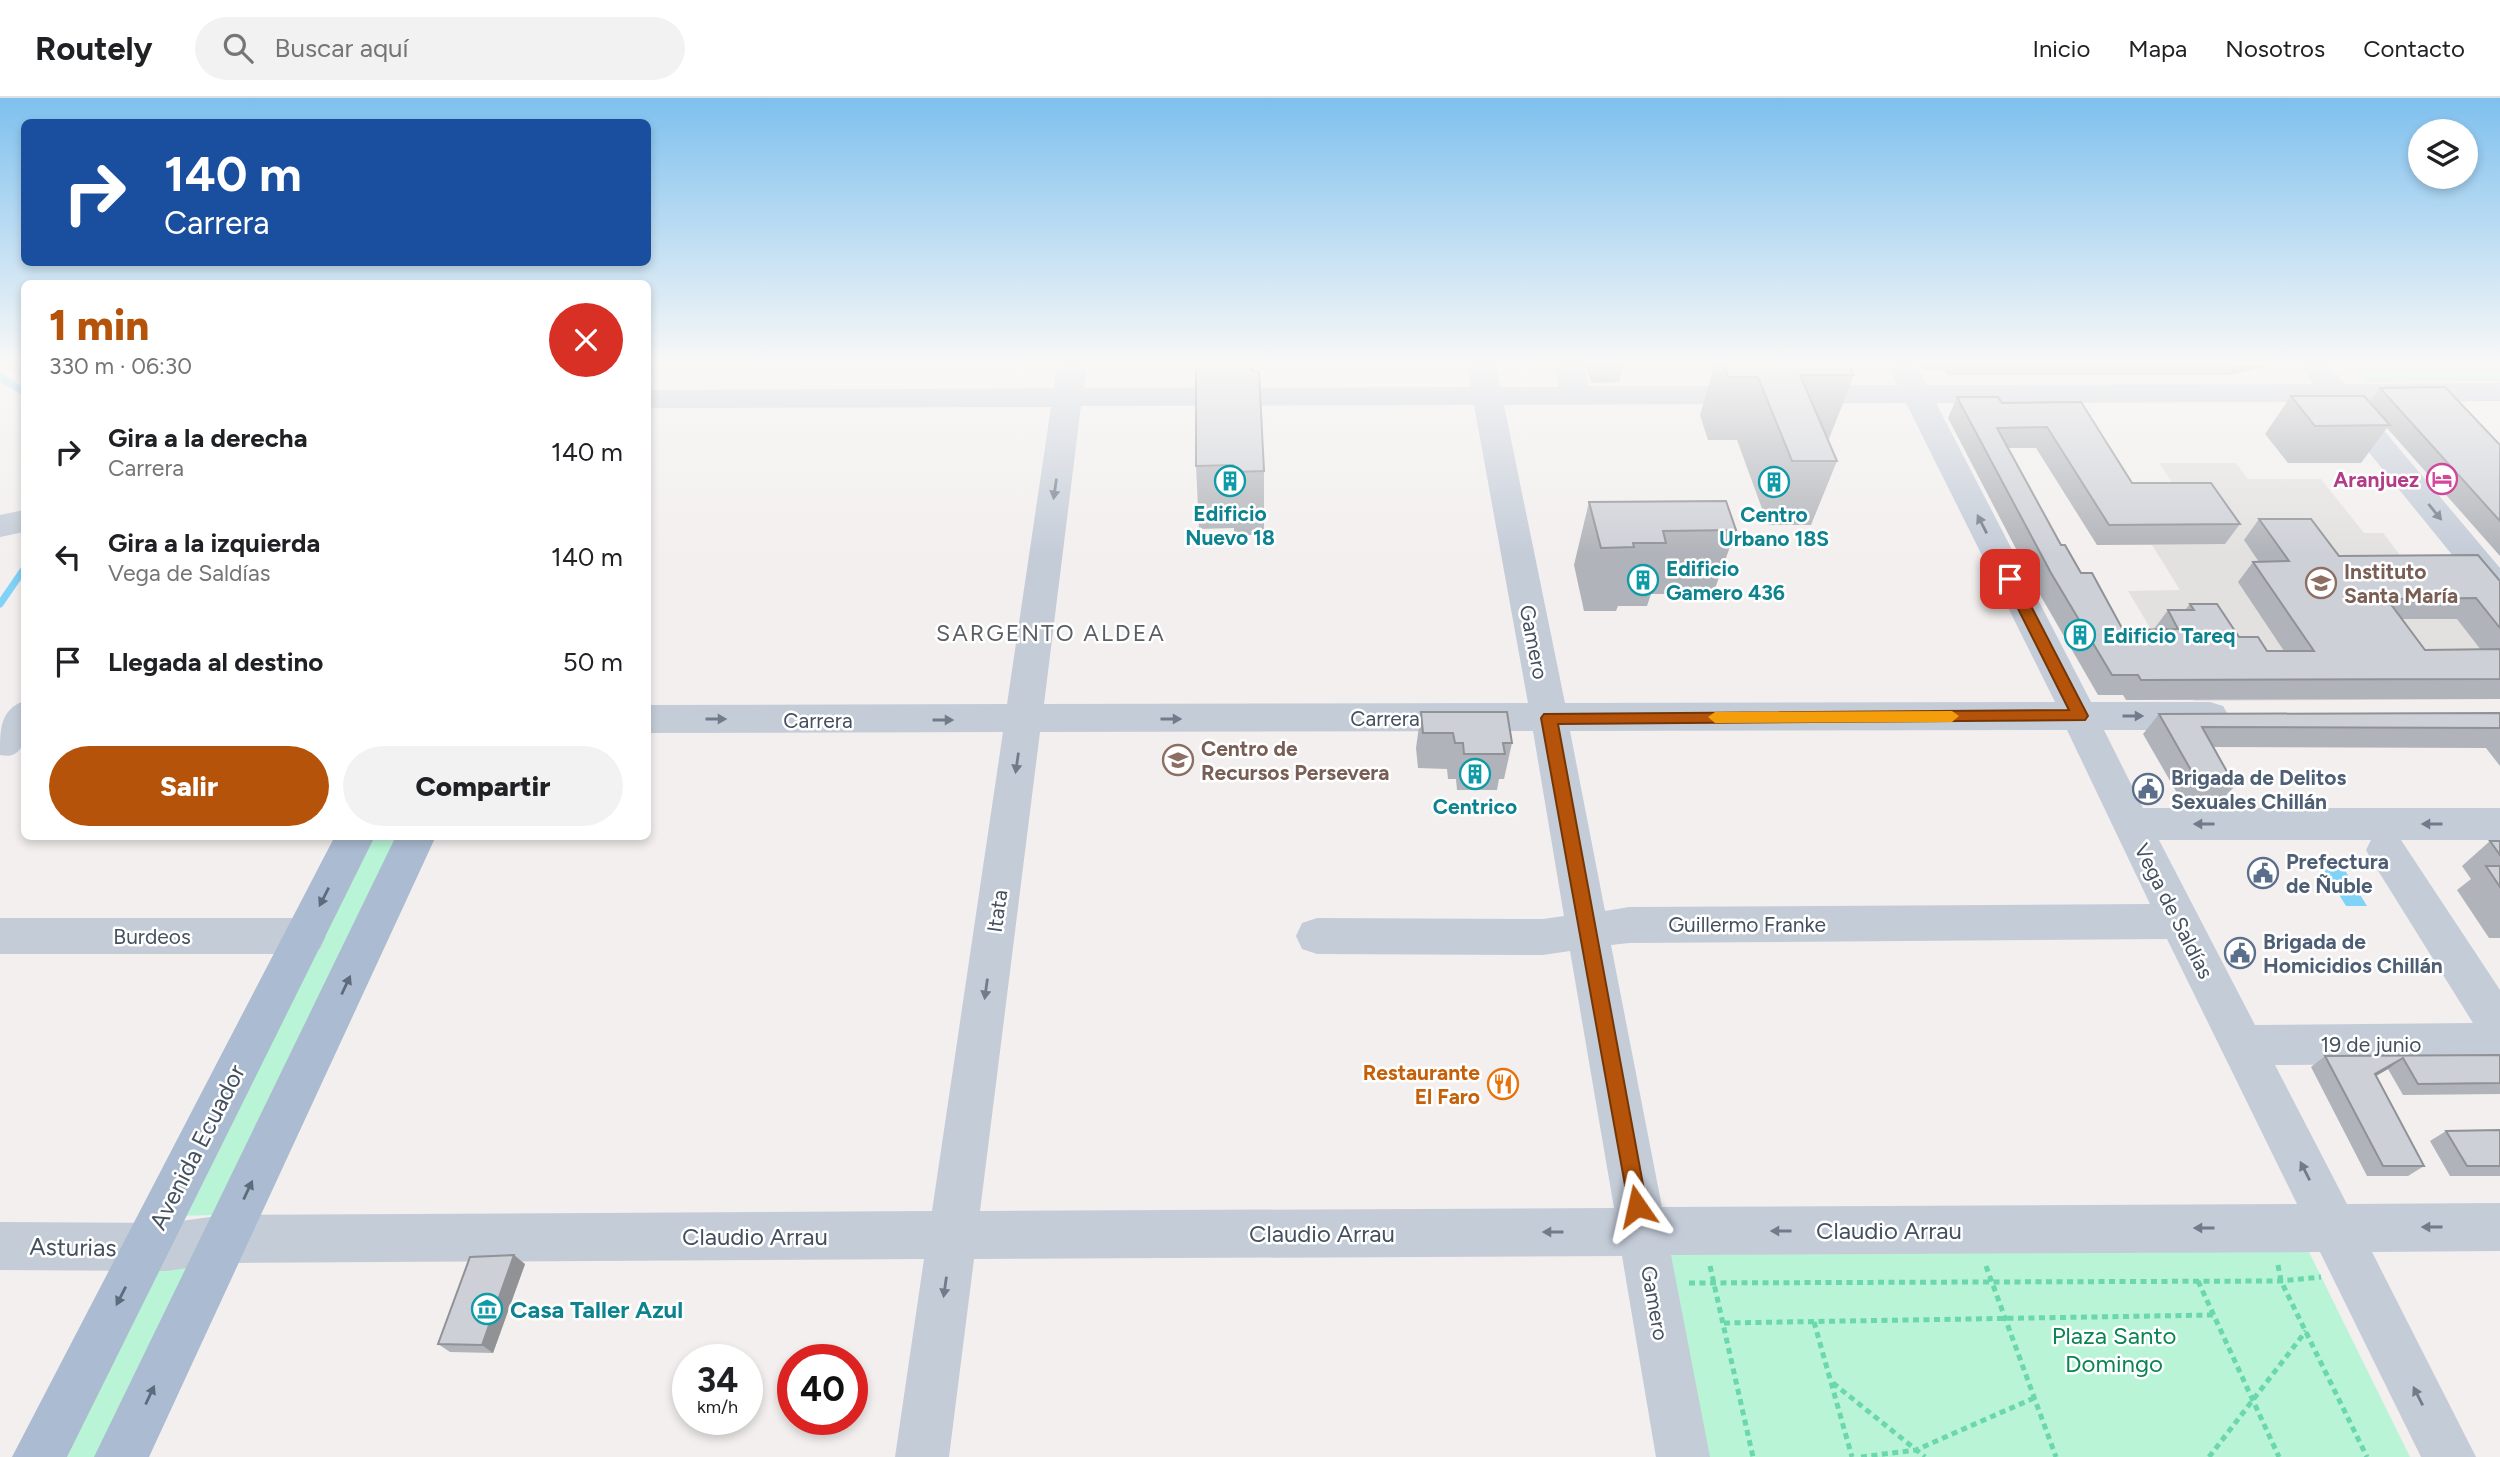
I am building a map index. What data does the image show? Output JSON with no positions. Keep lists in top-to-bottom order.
{
  "streets": {
    "main road": ["Avenida Ecuador"],
    "street": [
      "Gamero",
      "Carrera",
      "Itata",
      "Vega de Saldías",
      "Guillermo Franke",
      "Burdeos",
      "19 de junio",
      "Claudio Arrau",
      "Asturias"
    ]
  },
  "crossings": [
    ["Gamero", "Carrera"],
    ["Gamero", "Guillermo Franke"],
    ["Gamero", "Claudio Arrau"],
    ["Carrera", "Itata"],
    ["Carrera", "Vega de Saldías"],
    ["Itata", "Claudio Arrau"],
    ["Vega de Saldías", "Guillermo Franke"],
    ["Vega de Saldías", "19 de junio"],
    ["Vega de Saldías", "Claudio Arrau"],
    ["Burdeos", "Avenida Ecuador"],
    ["Avenida Ecuador", "Claudio Arrau"],
    ["Avenida Ecuador", "Asturias"],
    ["Claudio Arrau", "Asturias"]
  ],
  "one_way": [
    "Carrera",
    "Itata",
    "Vega de Saldías",
    "Claudio Arrau"
  ],
  "districts": ["SARGENTO ALDEA"],
  "parks": ["Plaza Santo Domingo"],
  "places": {
    "hotel": ["Aranjuez"],
    "building": [
      "Edificio Nuevo 18",
      "Centro Urbano 18S",
      "Edificio Gamero 436",
      "Edificio Tareq",
      "Centrico"
    ],
    "school or university": ["Instituto Santa María", "Centro de Recursos Persevera"],
    "public building": ["Brigada de Delitos Sexuales Chillán", "Prefectura de Ñuble", "Brigada de Homicidios Chillán"],
    "restaurant": ["Restaurante El Faro"],
    "museum": ["Casa Taller Azul"]
  },
  "page": {
    "header": "Routely",
    "search": "Buscar aquí",
    "nav": [
      "Inicio",
      "Mapa",
      "Nosotros",
      "Contacto"
    ],
    "turn": ["140 m", "Carrera"],
    "heading": ["1 min", "330 m · 06:30"],
    "list": [
      {
        "name": "Gira a la derecha",
        "note": "Carrera",
        "value": "140 m"
      },
      {
        "name": "Gira a la izquierda",
        "note": "Vega de Saldías",
        "value": "140 m"
      },
      {
        "name": "Llegada al destino",
        "value": "50 m"
      }
    ],
    "buttons": ["Salir", "Compartir"],
    "speed": "34 km/h",
    "limit": "40"
  }
}
